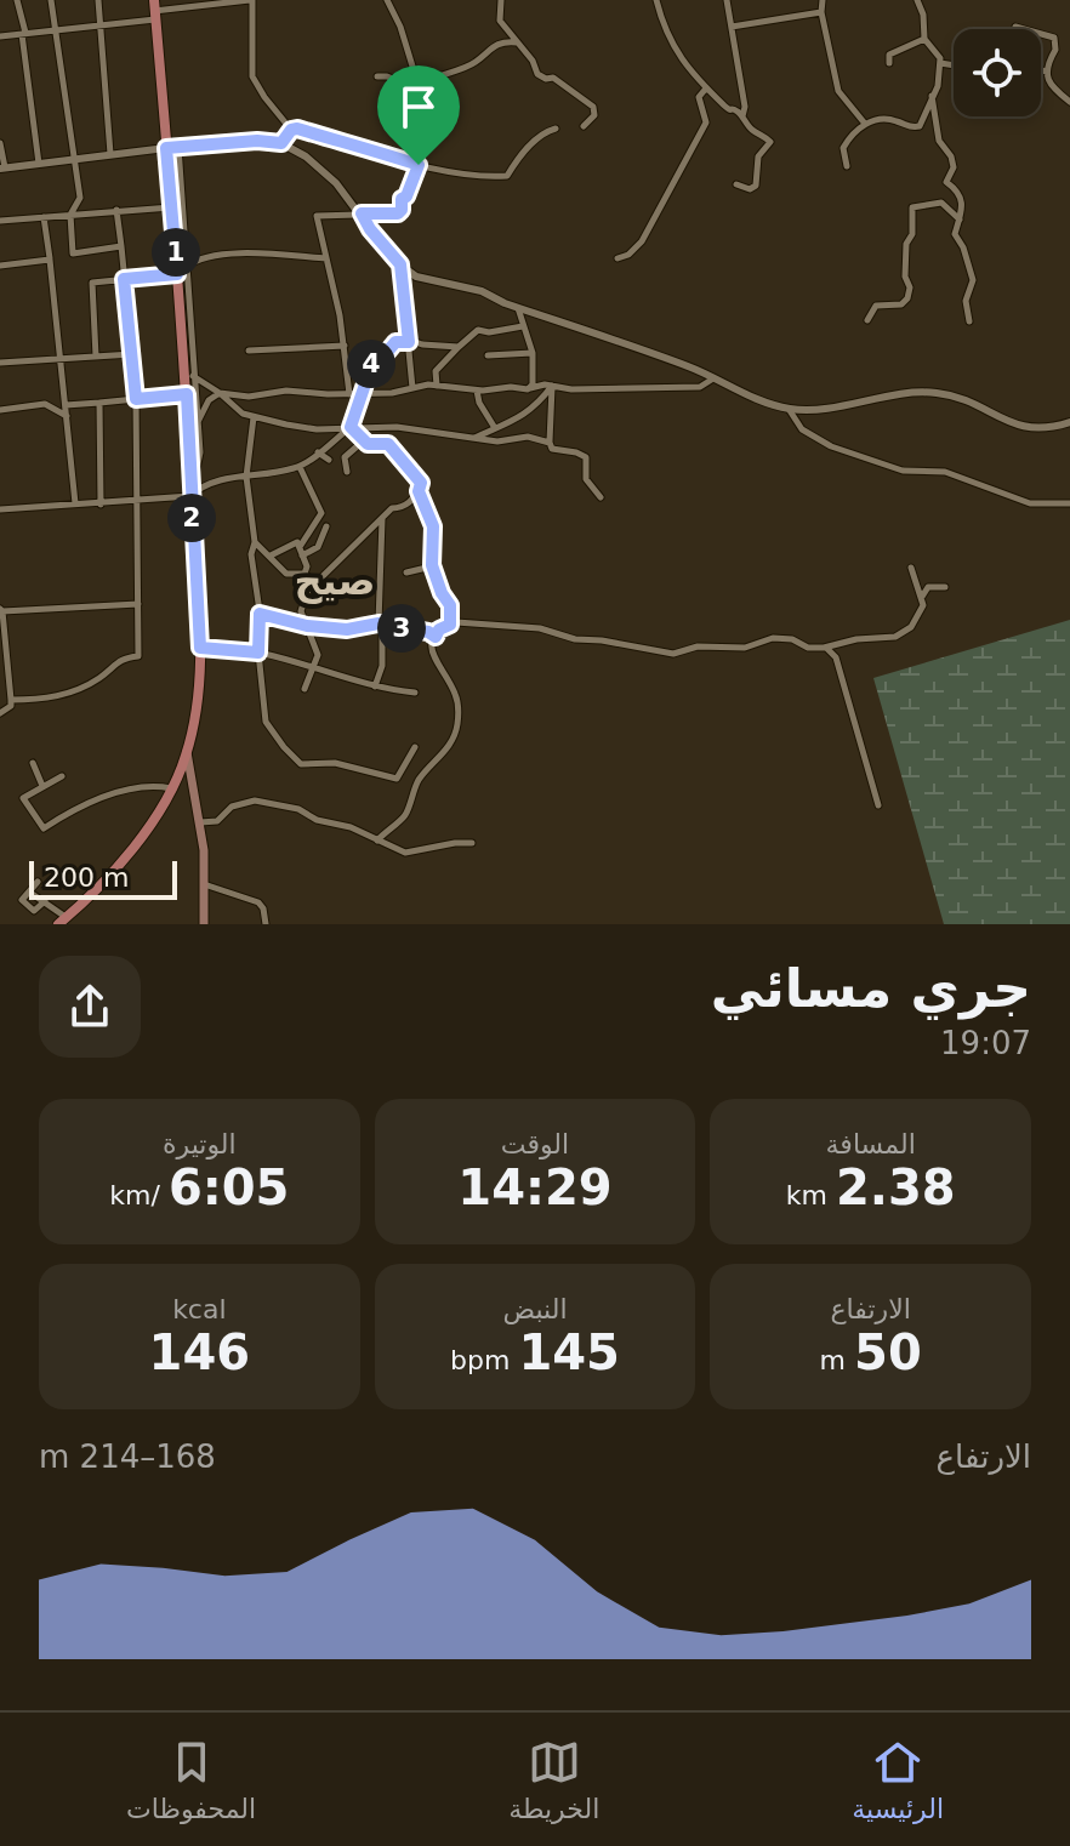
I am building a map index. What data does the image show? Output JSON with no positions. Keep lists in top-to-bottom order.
{
  "districts": ["صيح"],
  "scale_bar": "200 m",
  "page": {
    "pins": [
      "1",
      "4",
      "2",
      "3"
    ],
    "scale": "200 m",
    "heading": ["جري مسائي", "19:07"],
    "stats": [
      ["المسافة", "2.38 km"],
      ["الوقت", "14:29"],
      ["الوتيرة", "6:05 /km"],
      ["الارتفاع", "50 m"],
      ["النبض", "145 bpm"],
      ["kcal", "146"]
    ],
    "chart": ["الارتفاع", "168–214 m"],
    "tabs": ["الرئيسية", "الخريطة", "المحفوظات"]
  }
}
